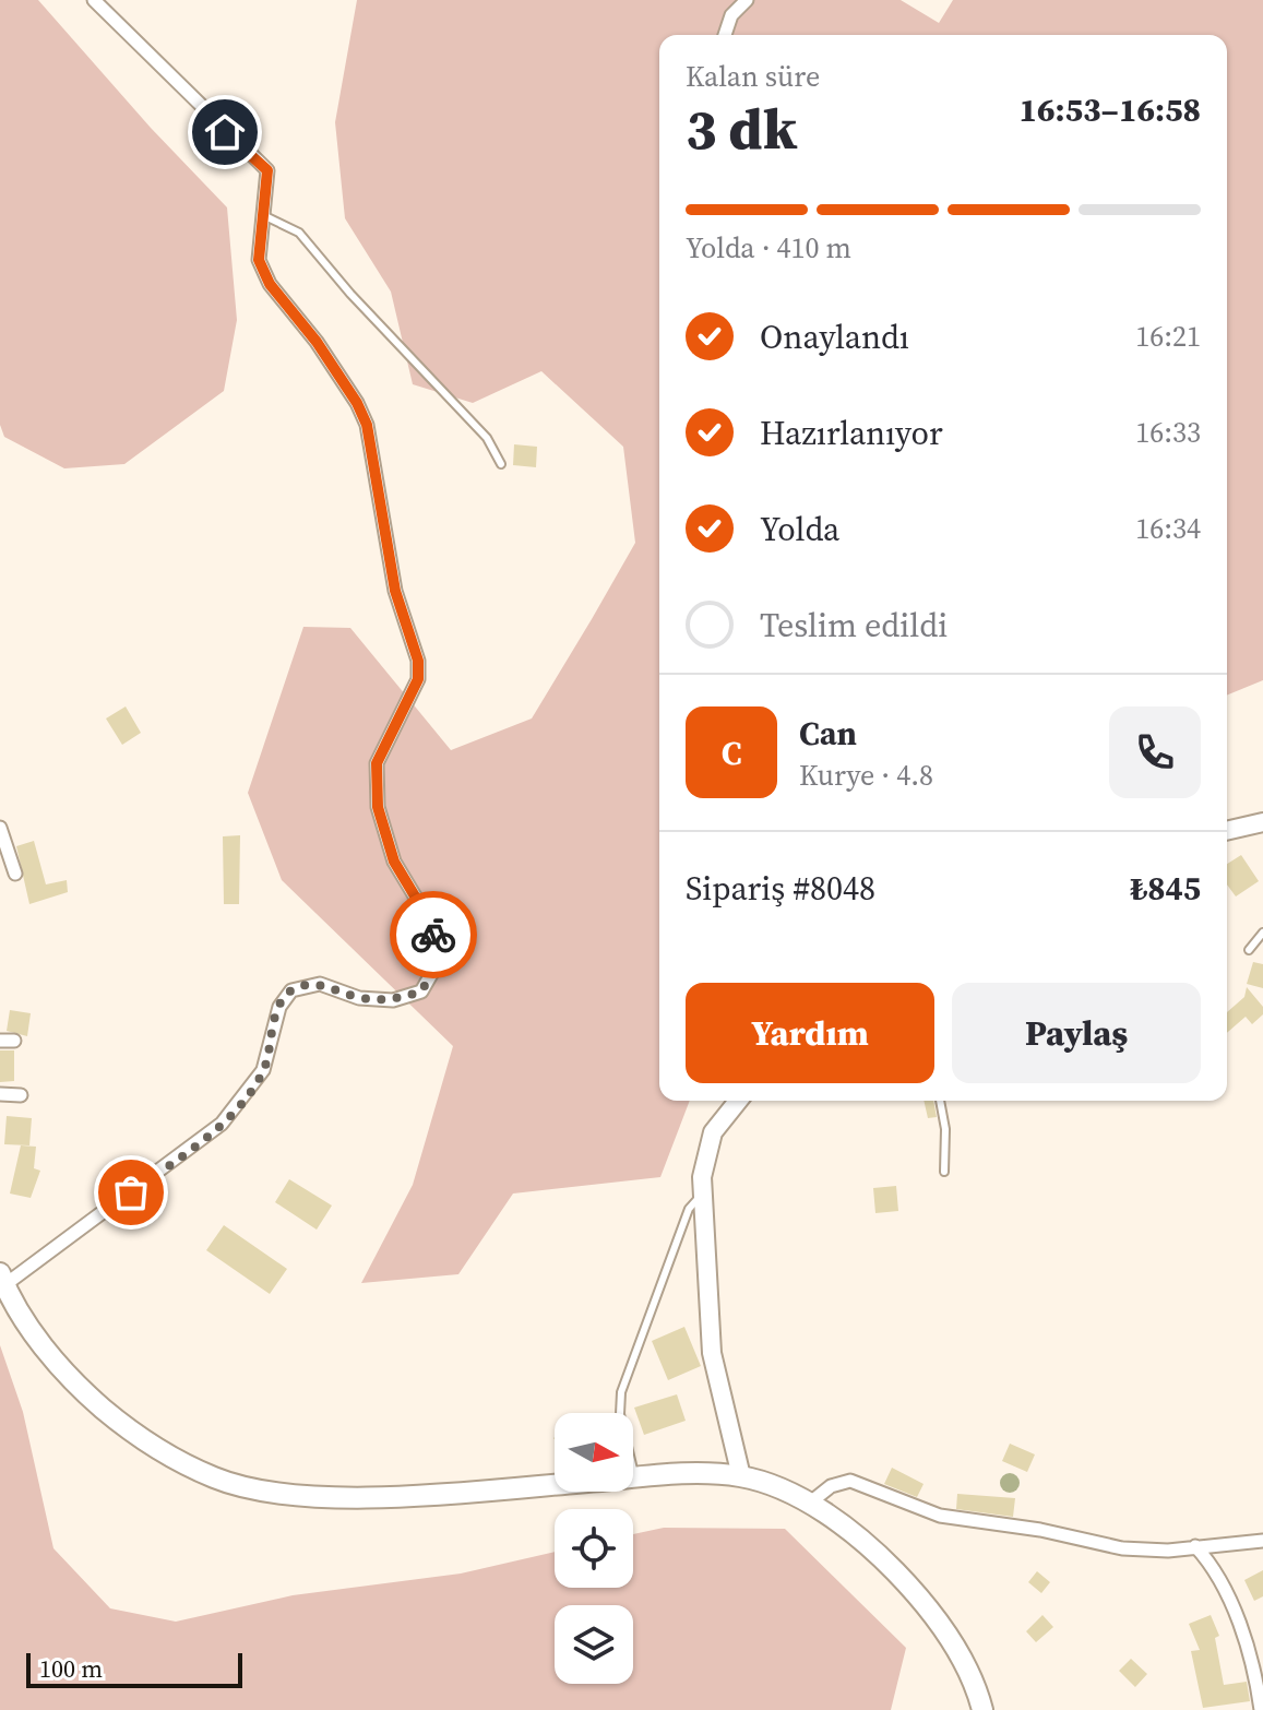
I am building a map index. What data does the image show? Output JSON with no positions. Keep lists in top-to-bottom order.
{
  "scale_bar": "100 m",
  "north": "right",
  "page": {
    "heading": ["3 dk", "Kalan süre", "16:53–16:58"],
    "panel": [
      "Can",
      "Kurye · 4.8",
      "Sipariş #8048",
      "₺845"
    ],
    "bar": "Yolda · 410 m",
    "list": [
      ["Onaylandı", "16:21"],
      ["Hazırlanıyor", "16:33"],
      ["Yolda", "16:34"],
      "Teslim edildi"
    ],
    "round": "C",
    "buttons": ["Yardım", "Paylaş"],
    "scale": "100 m"
  }
}
